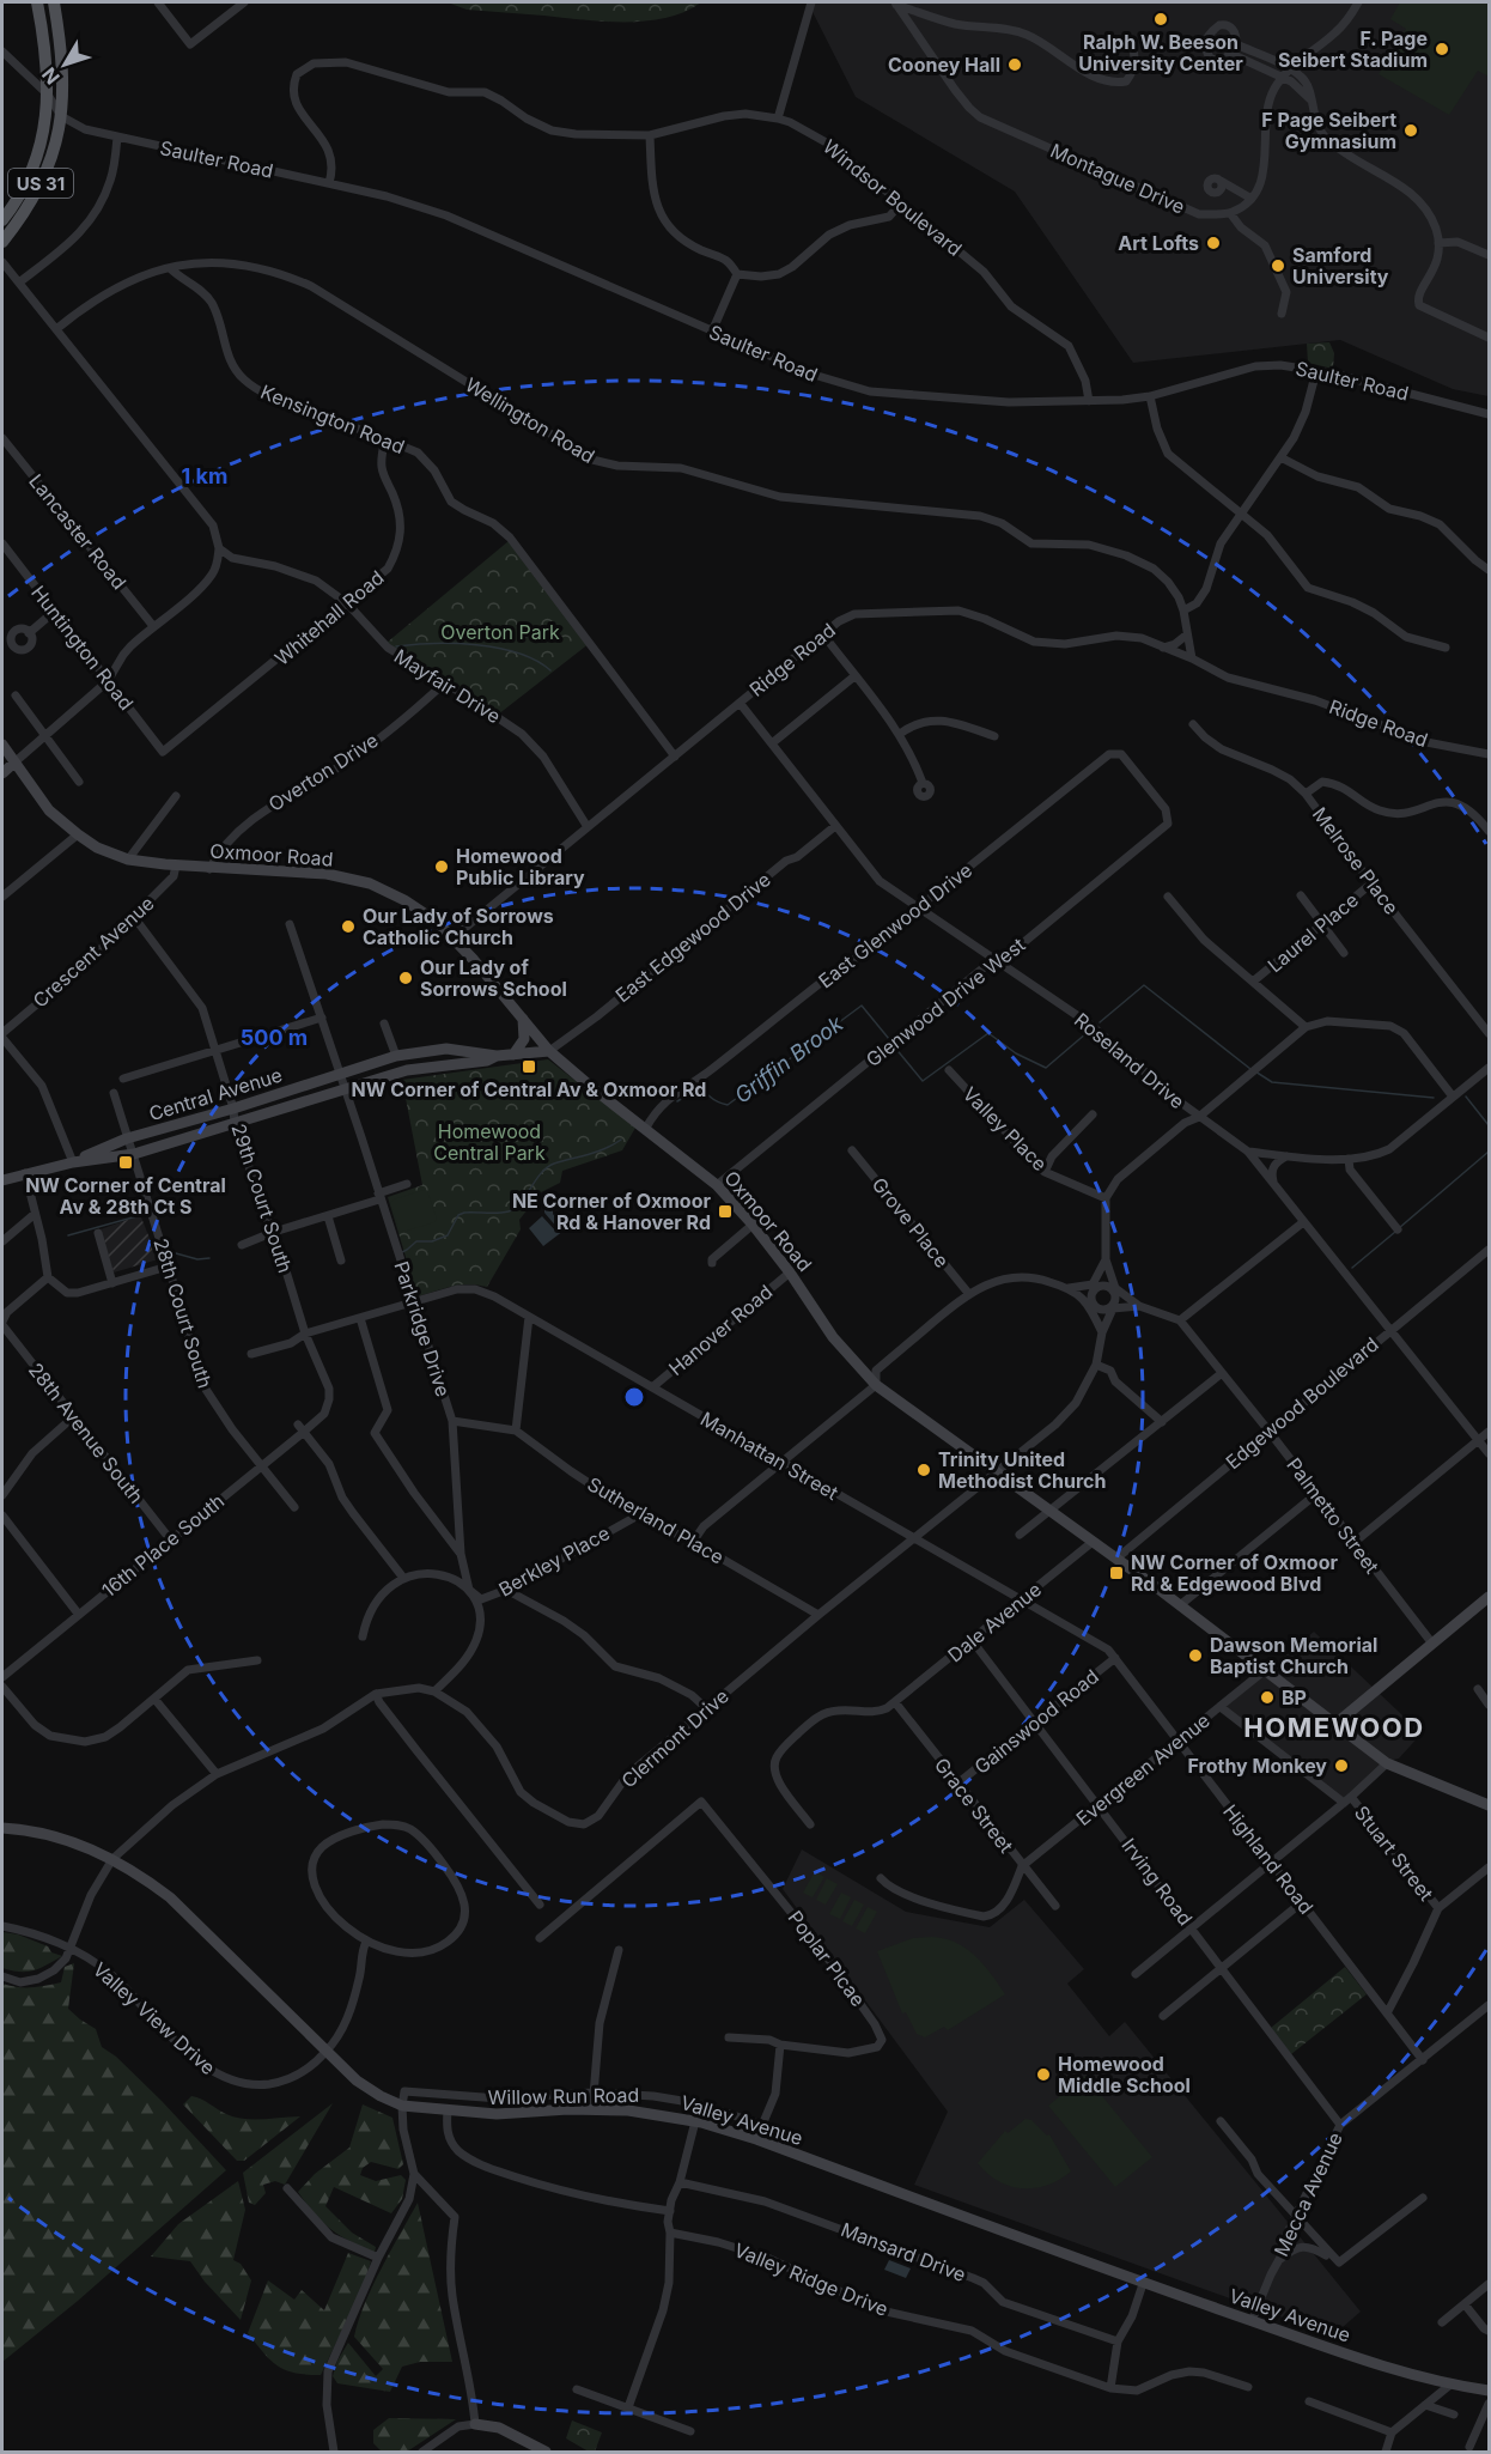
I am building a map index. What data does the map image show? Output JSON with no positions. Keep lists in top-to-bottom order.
{
  "streets": {
    "main road": [
      "US 31",
      "Oxmoor Road",
      "Central Avenue",
      "Valley Avenue"
    ],
    "street": [
      "Saulter Road",
      "Montague Drive",
      "Windsor Boulevard",
      "Kensington Road",
      "Wellington Road",
      "Lancaster Road",
      "Whitehall Road",
      "Huntington Road",
      "Ridge Road",
      "Mayfair Drive",
      "Overton Drive",
      "Melrose Place",
      "East Glenwood Drive",
      "Laurel Place",
      "East Edgewood Drive",
      "Crescent Avenue",
      "Glenwood Drive West",
      "Roseland Drive",
      "Valley Place",
      "29th Court South",
      "Grove Place",
      "28th Court South",
      "Parkridge Drive",
      "Hanover Road",
      "Edgewood Boulevard",
      "28th Avenue South",
      "Manhattan Street",
      "Palmetto Street",
      "Sutherland Place",
      "16th Place South",
      "Berkley Place",
      "Dale Avenue",
      "Gainswood Road",
      "Clermont Drive",
      "Evergreen Avenue",
      "Grace Street",
      "Stuart Street",
      "Highland Road",
      "Irving Road",
      "Poplar Plcae",
      "Valley View Drive",
      "Willow Run Road",
      "Mecca Avenue",
      "Mansard Drive",
      "Valley Ridge Drive"
    ]
  },
  "crossings": [
    ["Saulter Road", "US 31"],
    ["Saulter Road", "Windsor Boulevard"],
    ["Kensington Road", "Wellington Road"],
    ["Kensington Road", "Whitehall Road"],
    ["Kensington Road", "Ridge Road"],
    ["Whitehall Road", "Huntington Road"],
    ["Whitehall Road", "Mayfair Drive"],
    ["Ridge Road", "Mayfair Drive"],
    ["Ridge Road", "Oxmoor Road"],
    ["Ridge Road", "Roseland Drive"],
    ["Mayfair Drive", "Overton Drive"],
    ["Overton Drive", "Oxmoor Road"],
    ["Oxmoor Road", "East Glenwood Drive"],
    ["Oxmoor Road", "East Edgewood Drive"],
    ["Oxmoor Road", "Crescent Avenue"],
    ["Oxmoor Road", "Glenwood Drive West"],
    ["Oxmoor Road", "Central Avenue"],
    ["Oxmoor Road", "Grove Place"],
    ["Oxmoor Road", "Hanover Road"],
    ["Oxmoor Road", "Edgewood Boulevard"],
    ["Oxmoor Road", "Dale Avenue"],
    ["Oxmoor Road", "Clermont Drive"],
    ["Oxmoor Road", "Evergreen Avenue"],
    ["Melrose Place", "Laurel Place"],
    ["East Glenwood Drive", "Glenwood Drive West"],
    ["East Glenwood Drive", "Roseland Drive"],
    ["East Edgewood Drive", "Roseland Drive"],
    ["East Edgewood Drive", "Central Avenue"],
    ["Crescent Avenue", "29th Court South"],
    ["Glenwood Drive West", "Roseland Drive"],
    ["Roseland Drive", "Valley Place"],
    ["Roseland Drive", "Edgewood Boulevard"],
    ["Roseland Drive", "Palmetto Street"],
    ["Central Avenue", "29th Court South"],
    ["Central Avenue", "28th Court South"],
    ["Central Avenue", "Parkridge Drive"],
    ["Valley Place", "Palmetto Street"],
    ["29th Court South", "Manhattan Street"],
    ["29th Court South", "16th Place South"],
    ["Grove Place", "Clermont Drive"],
    ["28th Court South", "16th Place South"],
    ["Parkridge Drive", "Manhattan Street"],
    ["Parkridge Drive", "Sutherland Place"],
    ["Parkridge Drive", "Berkley Place"],
    ["Parkridge Drive", "Clermont Drive"],
    ["Hanover Road", "Manhattan Street"],
    ["Edgewood Boulevard", "Palmetto Street"],
    ["28th Avenue South", "16th Place South"],
    ["Manhattan Street", "Dale Avenue"],
    ["Manhattan Street", "Gainswood Road"],
    ["Manhattan Street", "Clermont Drive"],
    ["Manhattan Street", "Highland Road"],
    ["Sutherland Place", "Berkley Place"],
    ["Sutherland Place", "Clermont Drive"],
    ["Dale Avenue", "Grace Street"],
    ["Dale Avenue", "Irving Road"],
    ["Gainswood Road", "Grace Street"],
    ["Gainswood Road", "Highland Road"],
    ["Gainswood Road", "Irving Road"],
    ["Clermont Drive", "Valley View Drive"],
    ["Clermont Drive", "Valley Avenue"],
    ["Evergreen Avenue", "Grace Street"],
    ["Evergreen Avenue", "Stuart Street"],
    ["Evergreen Avenue", "Highland Road"],
    ["Evergreen Avenue", "Irving Road"],
    ["Highland Road", "Mecca Avenue"],
    ["Irving Road", "Mecca Avenue"],
    ["Valley View Drive", "Valley Avenue"],
    ["Willow Run Road", "Valley Avenue"],
    ["Valley Avenue", "Mecca Avenue"]
  ],
  "districts": ["HOMEWOOD"],
  "water": ["Griffin Brook"],
  "parks": ["Overton Park", "Homewood Central Park"],
  "places": {
    "other": [
      "Ralph W. Beeson University Center",
      "F. Page Seibert Stadium",
      "Cooney Hall",
      "F Page Seibert Gymnasium",
      "Art Lofts",
      "Samford University",
      "Homewood Public Library",
      "Our Lady of Sorrows Catholic Church",
      "Our Lady of Sorrows School",
      "Trinity United Methodist Church",
      "Dawson Memorial Baptist Church",
      "BP",
      "Frothy Monkey",
      "Homewood Middle School"
    ],
    "transit": [
      "NW Corner of Central Av & Oxmoor Rd",
      "NW Corner of Central Av & 28th Ct S",
      "NE Corner of Oxmoor Rd & Hanover Rd",
      "NW Corner of Oxmoor Rd & Edgewood Blvd"
    ]
  },
  "north": "bottom left",
  "rings": ["1 km", "500 m"]
}
